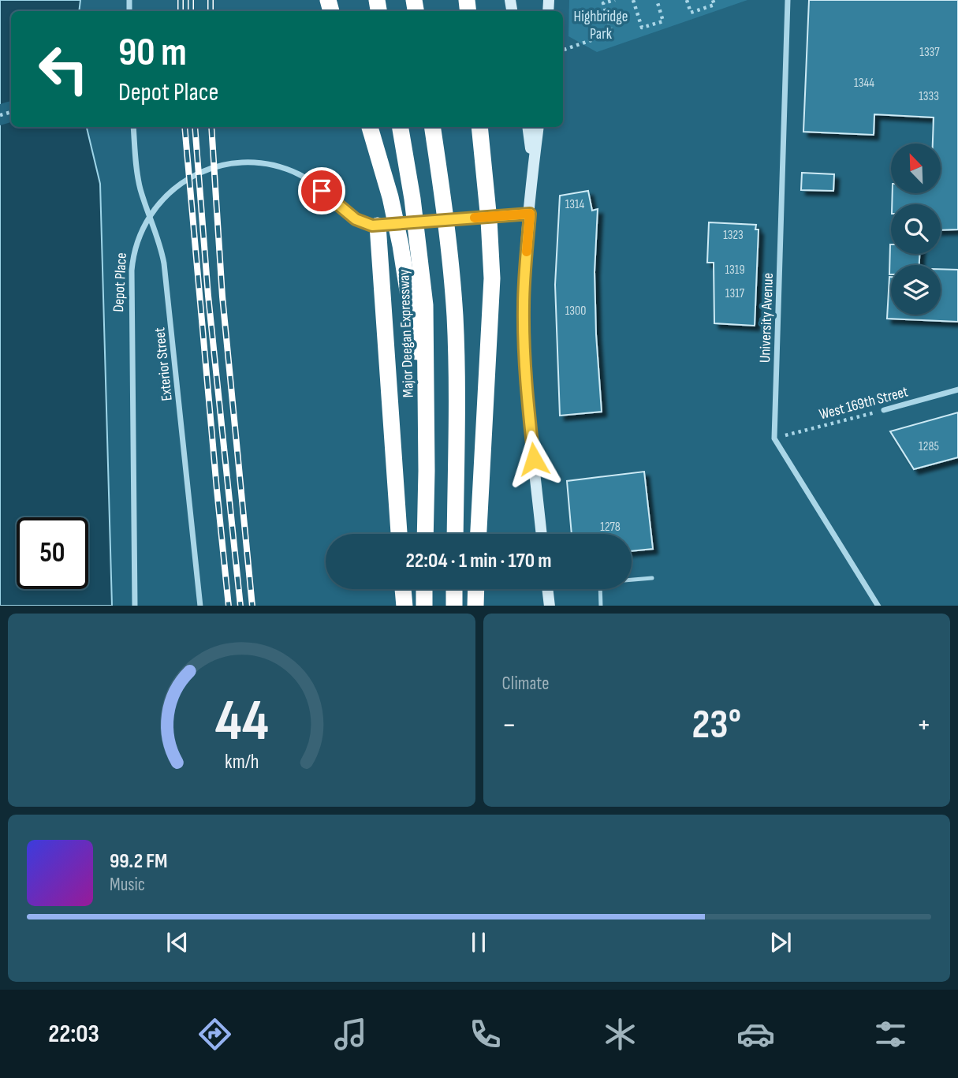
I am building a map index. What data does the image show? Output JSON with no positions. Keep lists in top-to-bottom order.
{
  "streets": {
    "highway": ["Major Deegan Expressway"],
    "main road": ["Depot Place"],
    "street": ["University Avenue", "Exterior Street", "West 169th Street"]
  },
  "crossings": [
    ["University Avenue", "West 169th Street"]
  ],
  "parks": ["Highbridge Park"],
  "house_numbers": [
    "1337",
    "1344",
    "1333",
    "1314",
    "1323",
    "1319",
    "1317",
    "1300",
    "1285",
    "1278"
  ],
  "north": "top left",
  "page": {
    "turn": ["90 m", "Depot Place"],
    "limit": "50",
    "trip": "22:04 · 1 min · 170 m",
    "tile": "Climate",
    "heat": ["−", "23°", "+"],
    "song": ["99.2 FM", "Music"],
    "tabs": "22:03",
    "gauge": ["44", "km/h"]
  }
}
